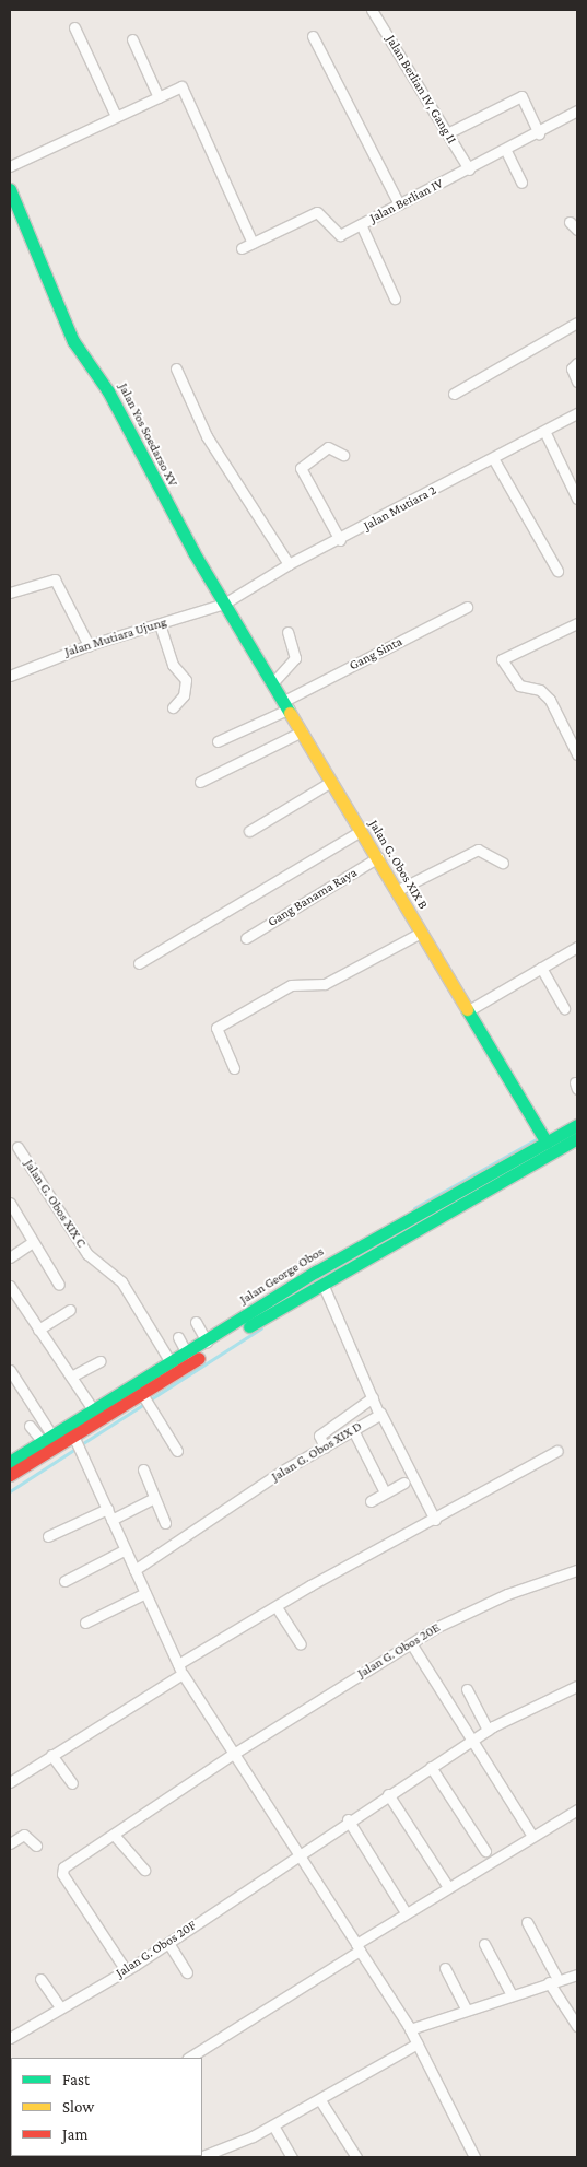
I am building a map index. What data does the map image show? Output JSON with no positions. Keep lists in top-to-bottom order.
{
  "streets": {
    "main road": ["Jalan Yos Soedarso XV", "Jalan G. Obos XIX B", "Jalan George Obos"],
    "street": [
      "Jalan Berlian IV, Gang II",
      "Jalan Berlian IV",
      "Jalan Mutiara 2",
      "Jalan Mutiara Ujung",
      "Gang Sinta",
      "Gang Banama Raya",
      "Jalan G. Obos XIX C",
      "Jalan G. Obos XIX D",
      "Jalan G. Obos 20E",
      "Jalan G. Obos 20F"
    ]
  },
  "crossings": [
    ["Jalan Berlian IV, Gang II", "Jalan Berlian IV"],
    ["Jalan Yos Soedarso XV", "Jalan Mutiara 2"],
    ["Jalan Yos Soedarso XV", "Jalan Mutiara Ujung"],
    ["Jalan Yos Soedarso XV", "Jalan G. Obos XIX B"],
    ["Jalan Mutiara 2", "Jalan Mutiara Ujung"],
    ["Jalan Mutiara 2", "Jalan G. Obos XIX B"],
    ["Jalan Mutiara Ujung", "Jalan G. Obos XIX B"],
    ["Gang Sinta", "Jalan G. Obos XIX B"],
    ["Jalan G. Obos XIX B", "Gang Banama Raya"],
    ["Jalan G. Obos XIX B", "Jalan George Obos"],
    ["Jalan G. Obos XIX C", "Jalan George Obos"],
    ["Jalan G. Obos 20E", "Jalan G. Obos 20F"]
  ],
  "legend": ["Fast", "Slow", "Jam"]
}
